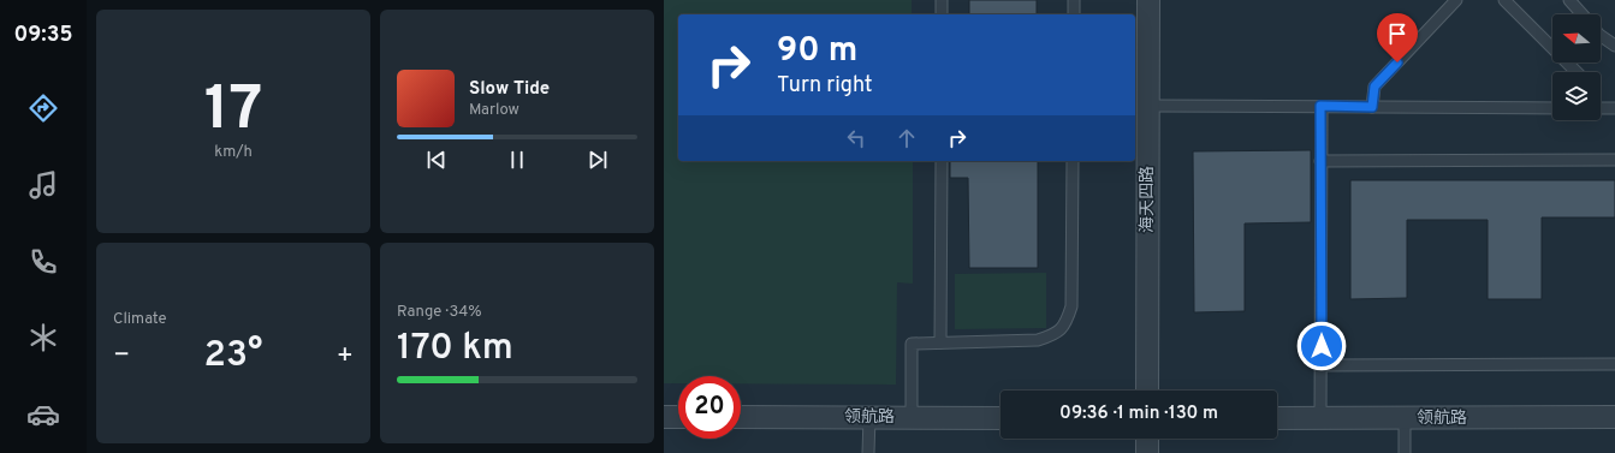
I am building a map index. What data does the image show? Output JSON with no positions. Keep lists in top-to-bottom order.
{
  "streets": {
    "street": ["海天四路", "领航路"]
  },
  "north": "left",
  "page": {
    "tabs": "09:35",
    "tile": [
      ["17", "km/h"],
      "Climate",
      ["Range · 34%", "170 km"]
    ],
    "turn": ["90 m", "Turn right"],
    "song": ["Slow Tide", "Marlow"],
    "heat": ["−", "23°", "+"],
    "limit": "20",
    "trip": "09:36 · 1 min · 130 m"
  }
}
